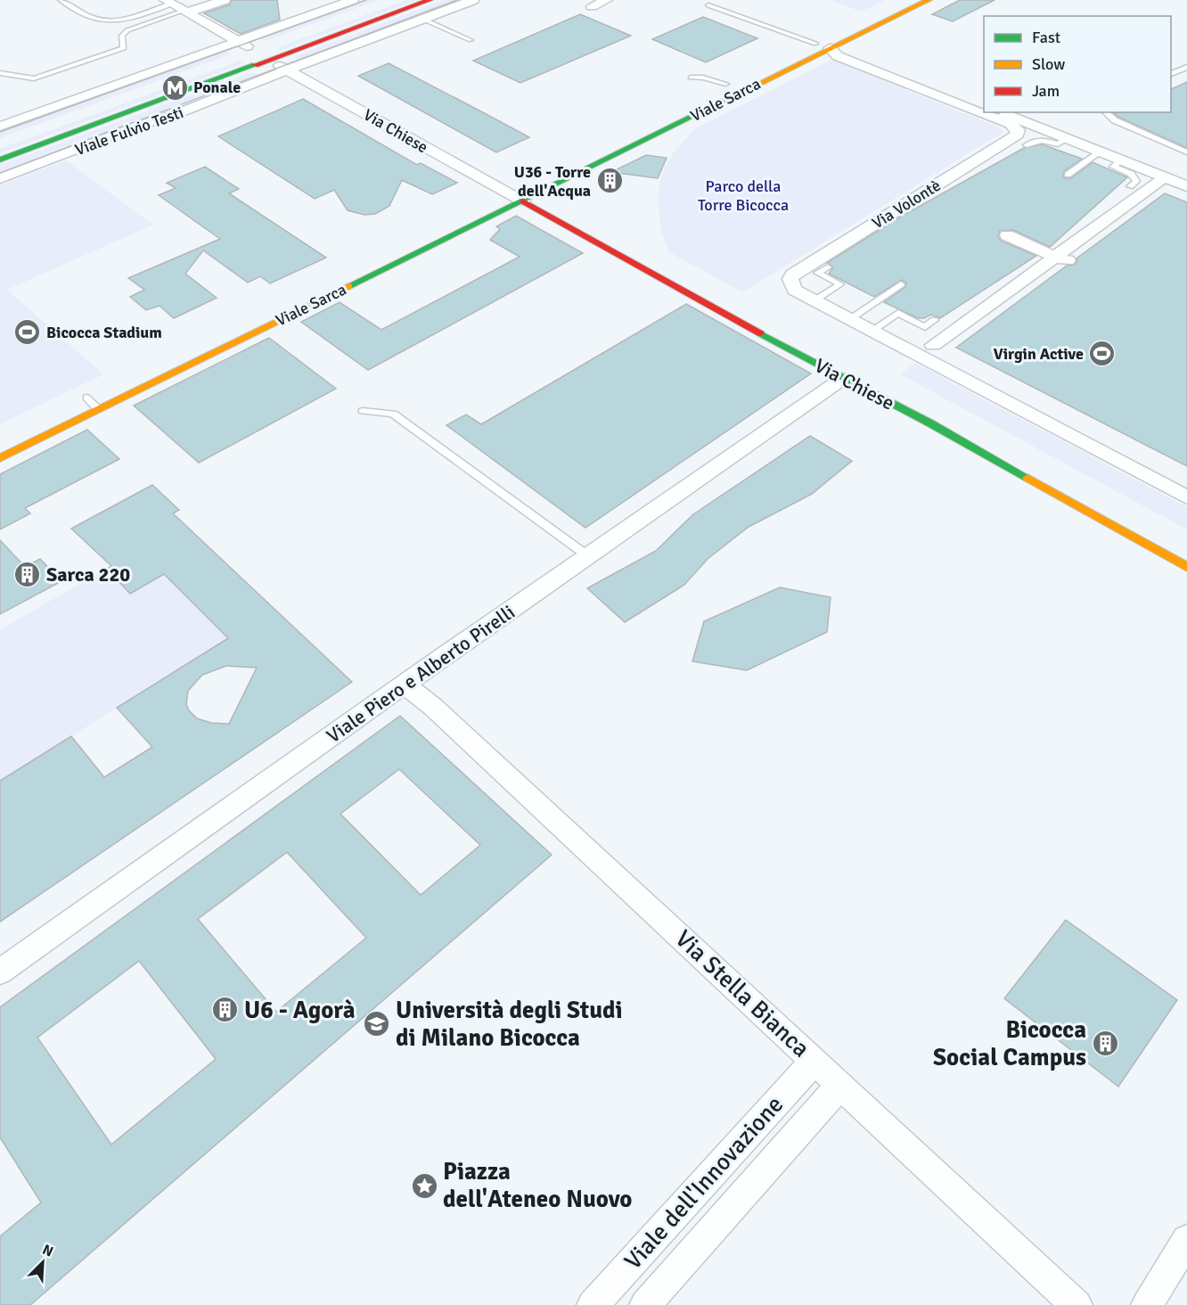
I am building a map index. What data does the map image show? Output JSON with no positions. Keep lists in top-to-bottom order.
{
  "streets": {
    "street": [
      "Viale Sarca",
      "Viale Fulvio Testi",
      "Via Chiese",
      "Via Volontè",
      "Viale Piero e Alberto Pirelli",
      "Via Stella Bianca",
      "Viale dell'Innovazione"
    ]
  },
  "crossings": [
    ["Viale Sarca", "Via Chiese"],
    ["Viale Fulvio Testi", "Via Chiese"],
    ["Via Chiese", "Viale Piero e Alberto Pirelli"],
    ["Viale Piero e Alberto Pirelli", "Via Stella Bianca"],
    ["Via Stella Bianca", "Viale dell'Innovazione"]
  ],
  "parks": ["Parco della Torre Bicocca"],
  "places": {
    "metro station": ["Ponale"],
    "building": [
      "U36 - Torre dell'Acqua",
      "Sarca 220",
      "U6 - Agorà",
      "Bicocca Social Campus"
    ],
    "sports": ["Bicocca Stadium", "Virgin Active"],
    "school or university": ["Università degli Studi di Milano Bicocca"],
    "place": ["Piazza dell'Ateneo Nuovo"]
  },
  "legend": ["Fast", "Slow", "Jam"],
  "north": "top right"
}
